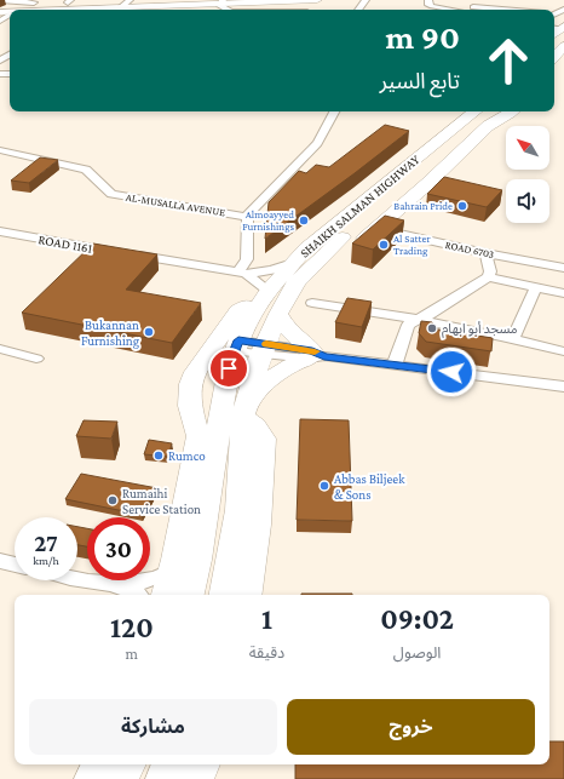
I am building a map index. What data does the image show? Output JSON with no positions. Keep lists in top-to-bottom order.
{
  "streets": {
    "main road": ["SHAIKH SALMAN HIGHWAY"],
    "street": ["AL-MUSALLA AVENUE", "ROAD 1161", "ROAD 6703"]
  },
  "crossings": [
    ["SHAIKH SALMAN HIGHWAY", "ROAD 1161"]
  ],
  "places": [
    "Bahrain Pride",
    "Almoayyed Furnishings",
    "Al Satter Trading",
    "مسجد أبو ابهام",
    "Bukannan Furnishing",
    "Rumco",
    "Abbas Biljeek & Sons",
    "Rumaihi Service Station"
  ],
  "north": "top left",
  "page": {
    "turn": ["90 m", "تابع السير"],
    "speed": "27 km/h",
    "limit": "30",
    "eta": [
      "09:02",
      "الوصول",
      "1",
      "دقيقة",
      "120",
      "m"
    ],
    "buttons": ["خروج", "مشاركة"]
  }
}
